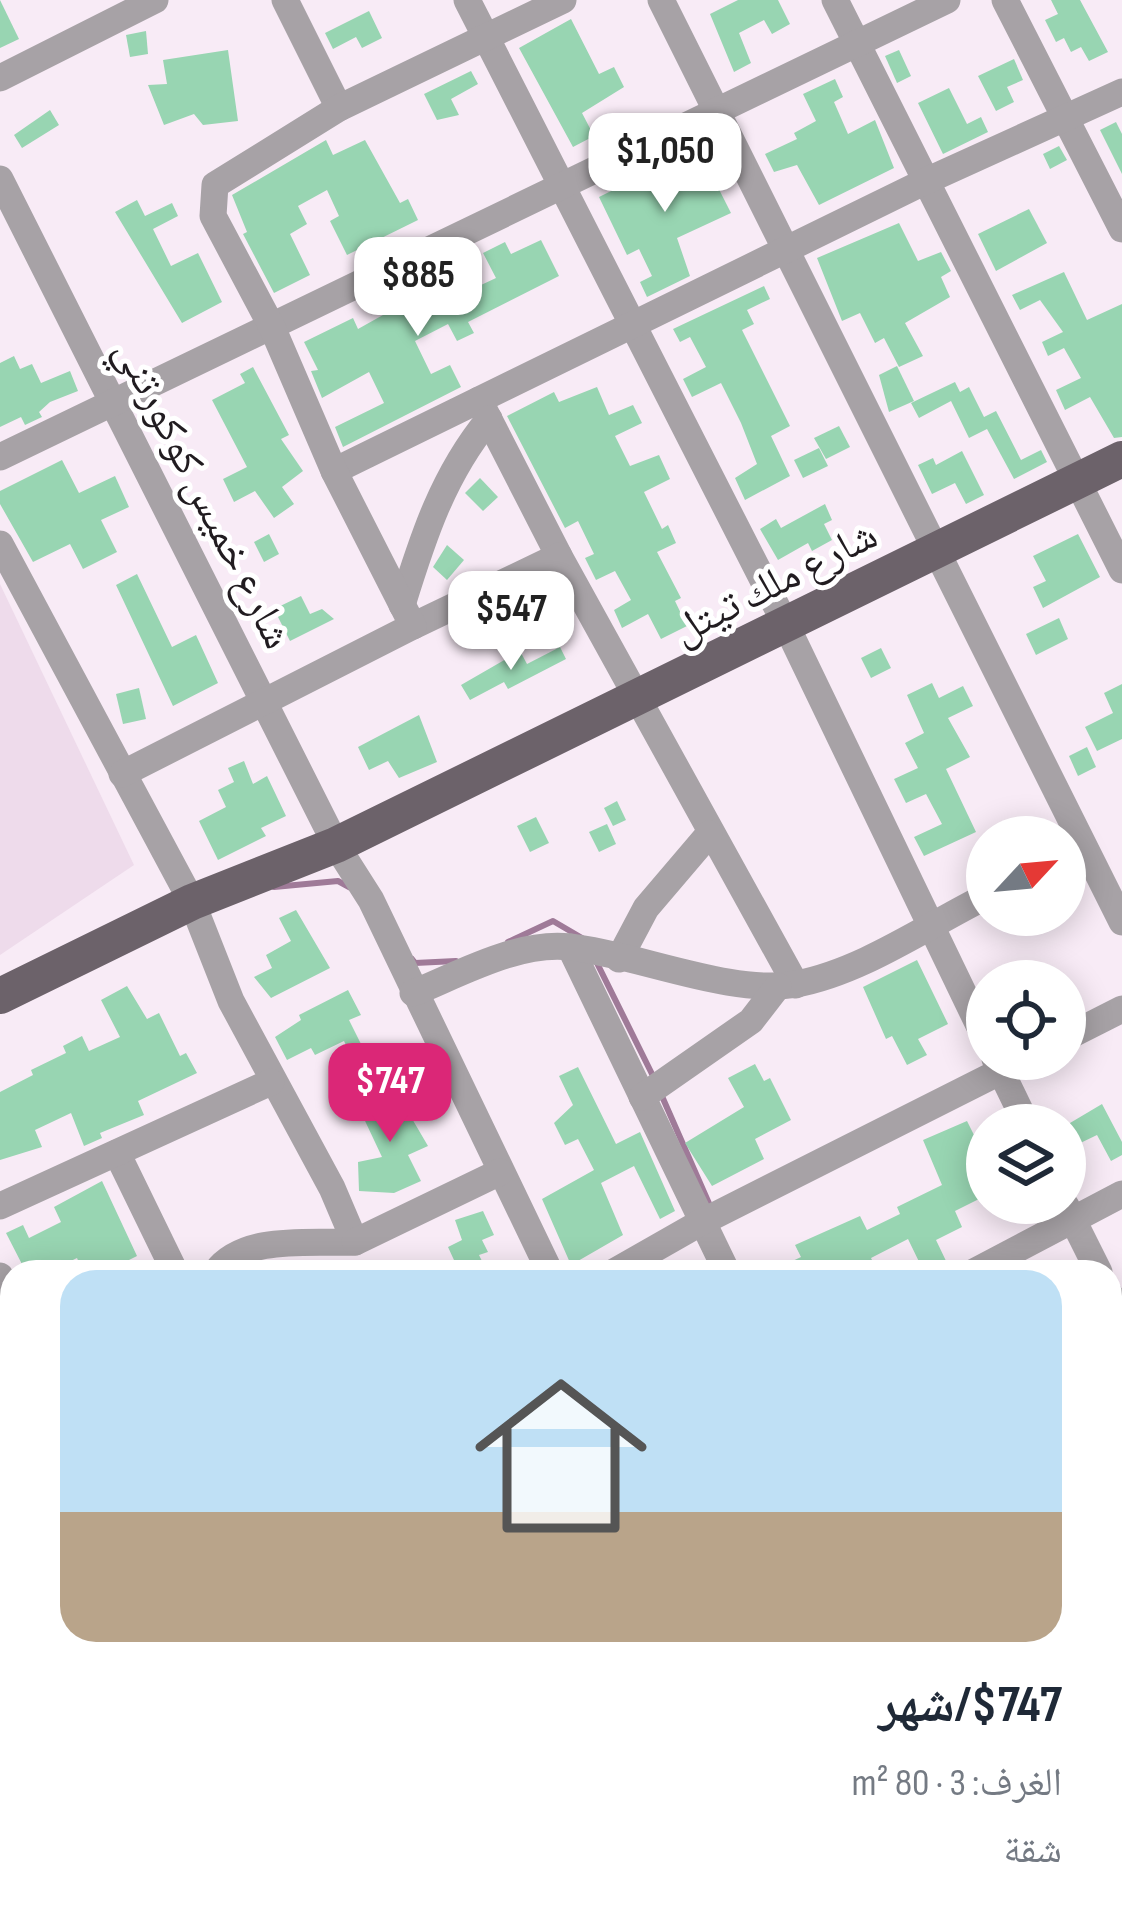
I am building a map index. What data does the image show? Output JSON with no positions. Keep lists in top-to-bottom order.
{
  "streets": {
    "main road": ["شارع ملك تيتل"],
    "street": ["شارع خميس كوكورتني"]
  },
  "crossings": [
    ["شارع خميس كوكورتني", "شارع ملك تيتل"]
  ],
  "north": "top right",
  "page": {
    "price": [
      "$1,050",
      "$885",
      "$547",
      "$747"
    ],
    "list": [
      {
        "name": "$747/شهر",
        "note": "الغرف: 3 · 80 m² · شقة"
      }
    ]
  }
}
